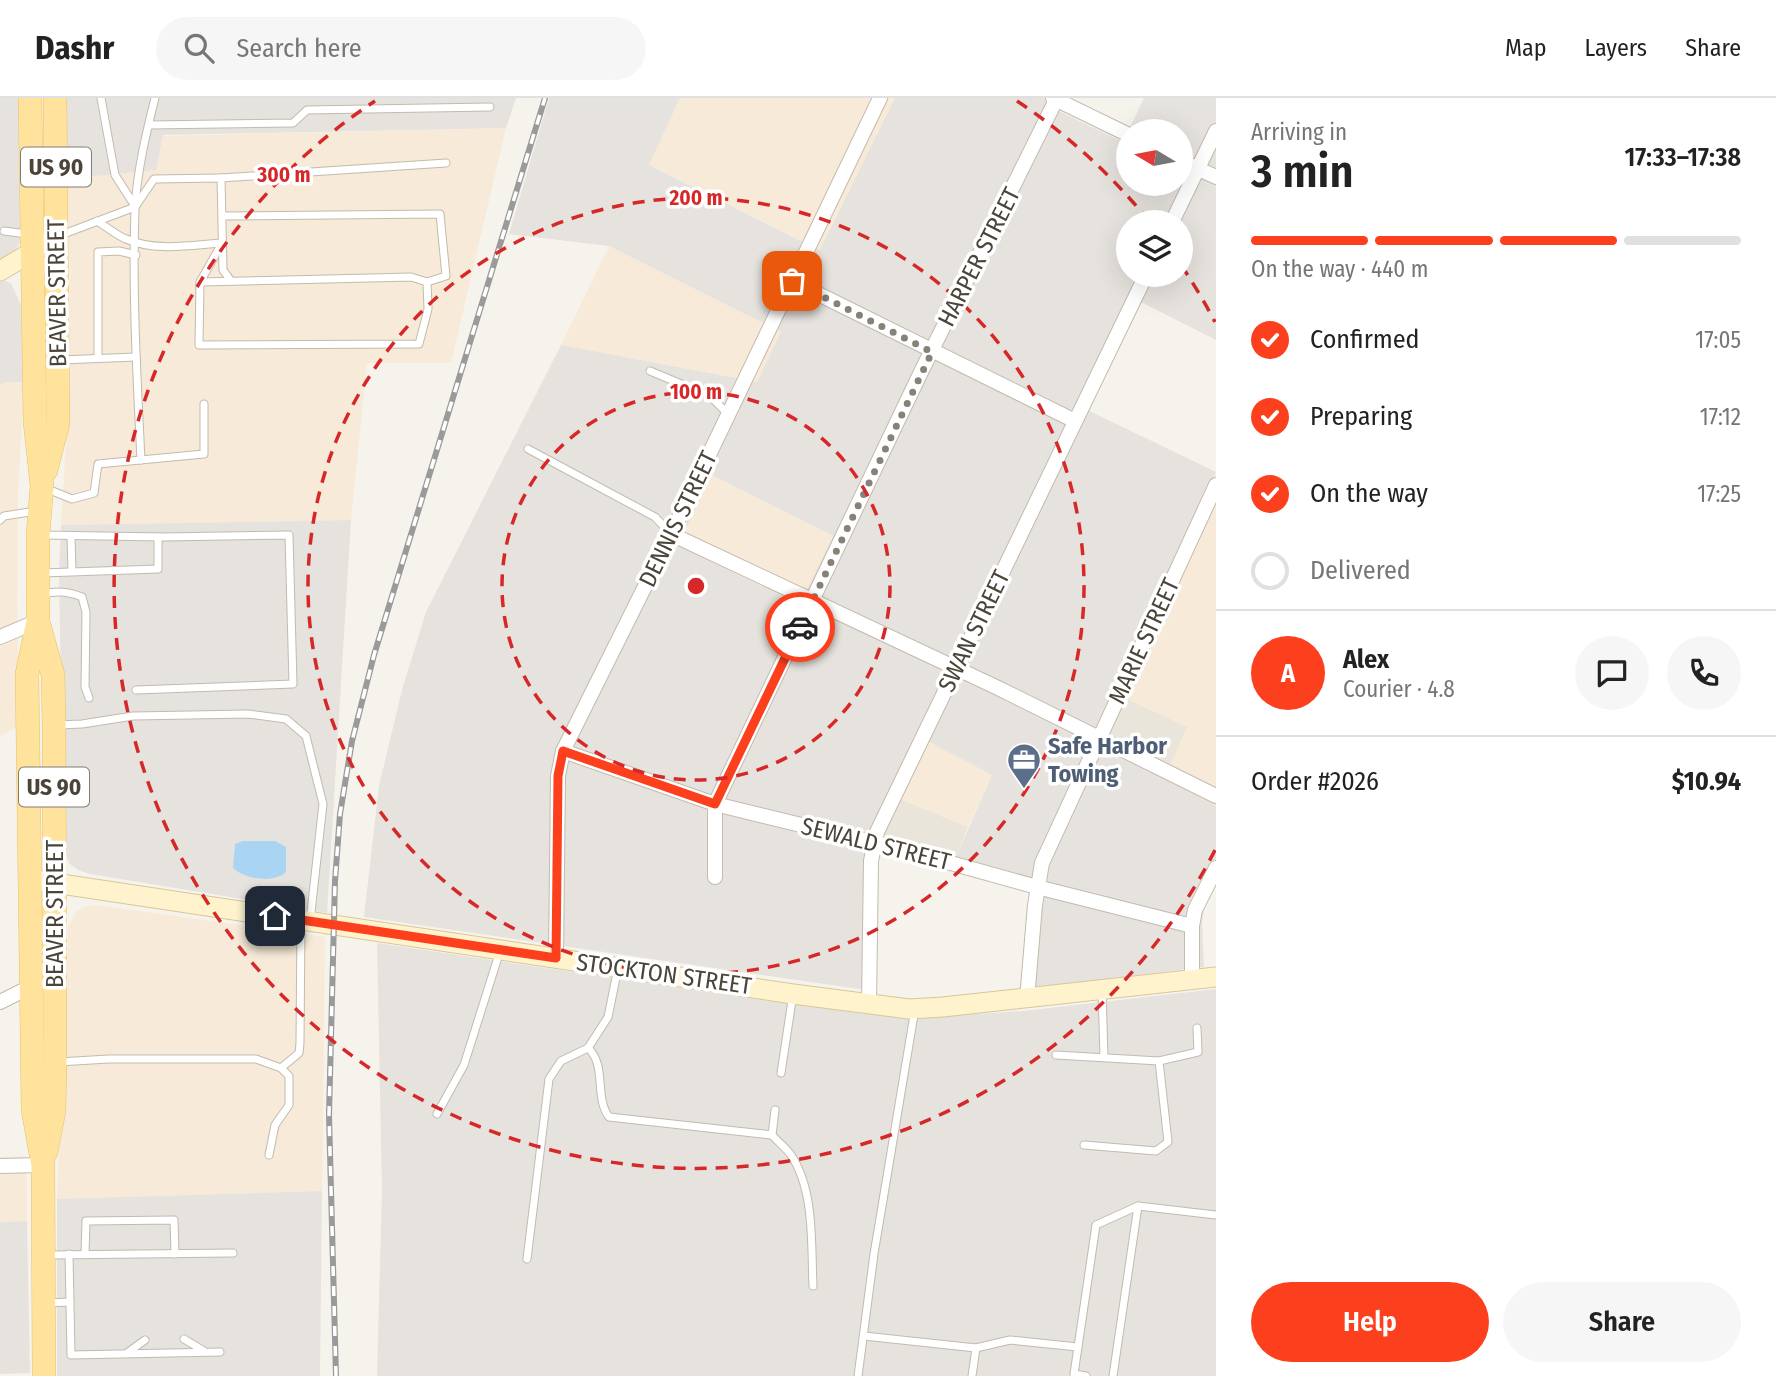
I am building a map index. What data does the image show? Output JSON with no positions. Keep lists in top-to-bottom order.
{
  "streets": {
    "main road": ["US 90", "BEAVER STREET", "STOCKTON STREET"],
    "street": [
      "HARPER STREET",
      "DENNIS STREET",
      "SWAN STREET",
      "MARIE STREET",
      "SEWALD STREET"
    ]
  },
  "crossings": [
    ["HARPER STREET", "SEWALD STREET"],
    ["BEAVER STREET", "STOCKTON STREET"],
    ["DENNIS STREET", "SEWALD STREET"],
    ["DENNIS STREET", "STOCKTON STREET"],
    ["SWAN STREET", "SEWALD STREET"],
    ["SWAN STREET", "STOCKTON STREET"],
    ["MARIE STREET", "SEWALD STREET"],
    ["MARIE STREET", "STOCKTON STREET"]
  ],
  "places": {
    "office": ["Safe Harbor Towing"]
  },
  "north": "left",
  "page": {
    "header": "Dashr",
    "search": "Search here",
    "nav": ["Map", "Layers", "Share"],
    "heading": ["3 min", "Arriving in", "17:33–17:38"],
    "panel": [
      "Alex",
      "Courier · 4.8",
      "Order #2026",
      "$10.94"
    ],
    "bar": "On the way · 440 m",
    "list": [
      ["Confirmed", "17:05"],
      ["Preparing", "17:12"],
      ["On the way", "17:25"],
      "Delivered"
    ],
    "round": "A",
    "buttons": ["Help", "Share"]
  },
  "rings": ["300 m", "200 m", "100 m"]
}
